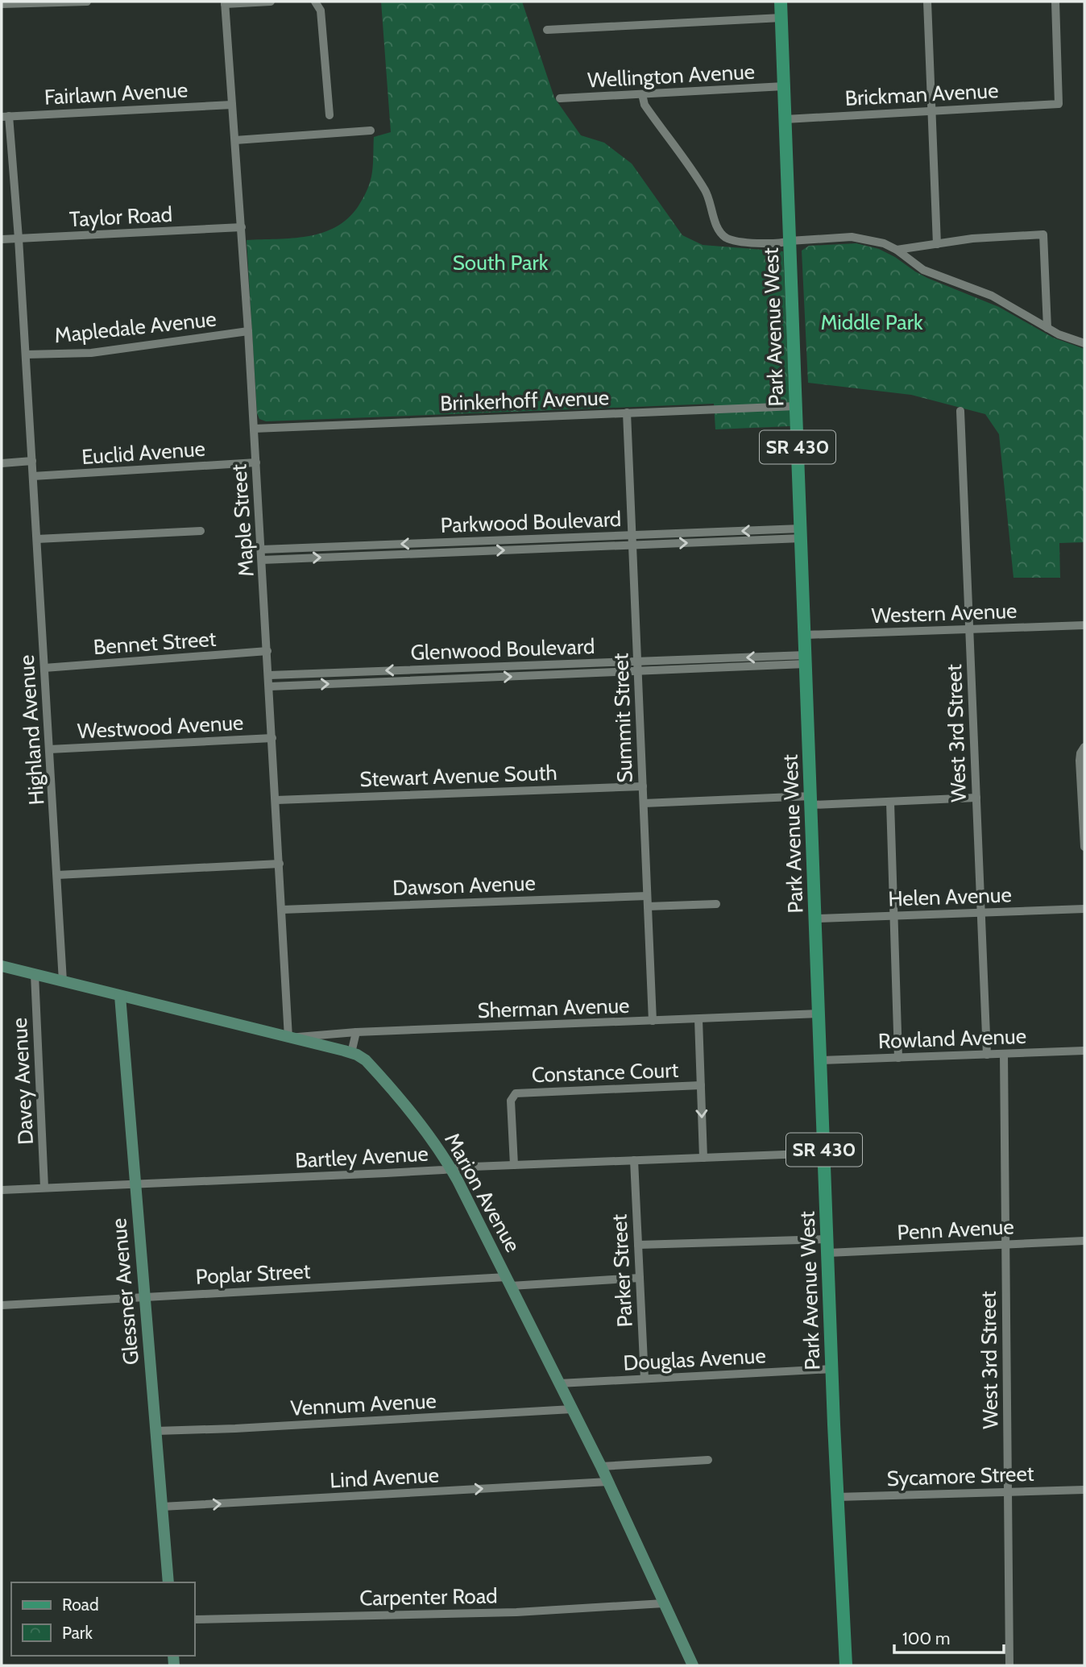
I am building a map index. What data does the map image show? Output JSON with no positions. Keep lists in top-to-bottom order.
{
  "streets": {
    "main road": ["Park Avenue West", "SR 430"],
    "street": [
      "Wellington Avenue",
      "Fairlawn Avenue",
      "Brickman Avenue",
      "Taylor Road",
      "Mapledale Avenue",
      "Brinkerhoff Avenue",
      "Euclid Avenue",
      "Maple Street",
      "Parkwood Boulevard",
      "Western Avenue",
      "Bennet Street",
      "Glenwood Boulevard",
      "Summit Street",
      "Westwood Avenue",
      "Highland Avenue",
      "West 3rd Street",
      "Stewart Avenue South",
      "Dawson Avenue",
      "Helen Avenue",
      "Sherman Avenue",
      "Rowland Avenue",
      "Constance Court",
      "Davey Avenue",
      "Bartley Avenue",
      "Marion Avenue",
      "Penn Avenue",
      "Parker Street",
      "Poplar Street",
      "Glessner Avenue",
      "Douglas Avenue",
      "Vennum Avenue",
      "Sycamore Street",
      "Lind Avenue",
      "Carpenter Road"
    ]
  },
  "crossings": [
    ["Wellington Avenue", "Park Avenue West"],
    ["Fairlawn Avenue", "Maple Street"],
    ["Brickman Avenue", "Park Avenue West"],
    ["Taylor Road", "Maple Street"],
    ["Mapledale Avenue", "Maple Street"],
    ["Park Avenue West", "Brinkerhoff Avenue"],
    ["Park Avenue West", "Parkwood Boulevard"],
    ["Park Avenue West", "Western Avenue"],
    ["Park Avenue West", "Glenwood Boulevard"],
    ["Park Avenue West", "Helen Avenue"],
    ["Park Avenue West", "Sherman Avenue"],
    ["Park Avenue West", "Rowland Avenue"],
    ["Park Avenue West", "Bartley Avenue"],
    ["Park Avenue West", "Penn Avenue"],
    ["Park Avenue West", "Douglas Avenue"],
    ["Park Avenue West", "Sycamore Street"],
    ["Brinkerhoff Avenue", "Maple Street"],
    ["Brinkerhoff Avenue", "Summit Street"],
    ["Euclid Avenue", "Maple Street"],
    ["Euclid Avenue", "Highland Avenue"],
    ["Maple Street", "Parkwood Boulevard"],
    ["Maple Street", "Bennet Street"],
    ["Maple Street", "Glenwood Boulevard"],
    ["Maple Street", "Westwood Avenue"],
    ["Maple Street", "Stewart Avenue South"],
    ["Maple Street", "Dawson Avenue"],
    ["Maple Street", "Sherman Avenue"],
    ["Maple Street", "Marion Avenue"],
    ["Parkwood Boulevard", "Summit Street"],
    ["Western Avenue", "West 3rd Street"],
    ["Bennet Street", "Highland Avenue"],
    ["Glenwood Boulevard", "Summit Street"],
    ["Summit Street", "Stewart Avenue South"],
    ["Summit Street", "Dawson Avenue"],
    ["Summit Street", "Sherman Avenue"],
    ["Westwood Avenue", "Highland Avenue"],
    ["Highland Avenue", "Marion Avenue"],
    ["West 3rd Street", "Helen Avenue"],
    ["West 3rd Street", "Rowland Avenue"],
    ["West 3rd Street", "Penn Avenue"],
    ["West 3rd Street", "Sycamore Street"],
    ["Sherman Avenue", "Marion Avenue"],
    ["Constance Court", "Bartley Avenue"],
    ["Davey Avenue", "Bartley Avenue"],
    ["Davey Avenue", "Marion Avenue"],
    ["Bartley Avenue", "Marion Avenue"],
    ["Bartley Avenue", "Parker Street"],
    ["Bartley Avenue", "Glessner Avenue"],
    ["Marion Avenue", "Poplar Street"],
    ["Marion Avenue", "Glessner Avenue"],
    ["Marion Avenue", "Douglas Avenue"],
    ["Marion Avenue", "Vennum Avenue"],
    ["Marion Avenue", "Lind Avenue"],
    ["Marion Avenue", "Carpenter Road"],
    ["Parker Street", "Poplar Street"],
    ["Parker Street", "Douglas Avenue"],
    ["Poplar Street", "Glessner Avenue"],
    ["Glessner Avenue", "Vennum Avenue"],
    ["Glessner Avenue", "Lind Avenue"]
  ],
  "one_way": ["Lind Avenue"],
  "parks": ["South Park", "Middle Park"],
  "legend": ["Road", "Park"],
  "scale_bar": "100 m"
}
